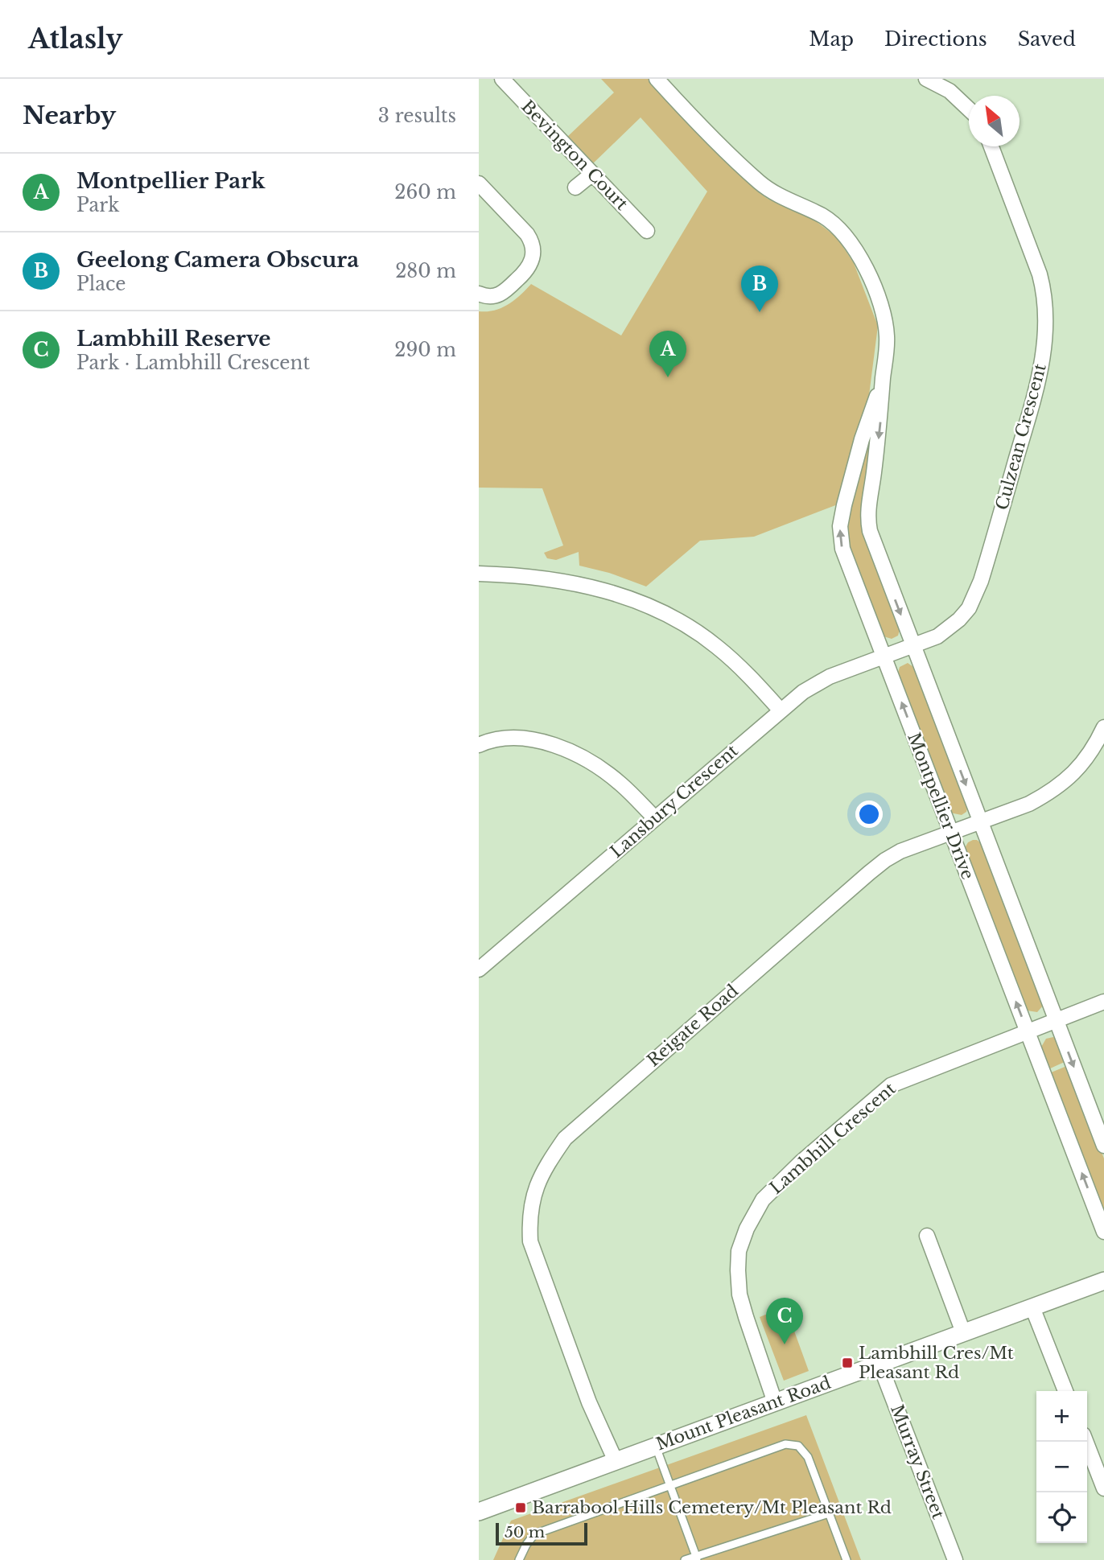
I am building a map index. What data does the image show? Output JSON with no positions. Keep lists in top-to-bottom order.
{
  "streets": {
    "street": [
      "Bevington Court",
      "Culzean Crescent",
      "Lansbury Crescent",
      "Montpellier Drive",
      "Reigate Road",
      "Lambhill Crescent",
      "Mount Pleasant Road",
      "Murray Street"
    ]
  },
  "crossings": [
    ["Culzean Crescent", "Lansbury Crescent"],
    ["Culzean Crescent", "Montpellier Drive"],
    ["Lansbury Crescent", "Montpellier Drive"],
    ["Montpellier Drive", "Reigate Road"],
    ["Montpellier Drive", "Lambhill Crescent"],
    ["Reigate Road", "Mount Pleasant Road"],
    ["Lambhill Crescent", "Mount Pleasant Road"],
    ["Mount Pleasant Road", "Murray Street"]
  ],
  "places": {
    "transit": ["Lambhill Cres/Mt Pleasant Rd", "Barrabool Hills Cemetery/Mt Pleasant Rd"]
  },
  "scale_bar": "50 m",
  "north": "top left",
  "page": {
    "header": "Atlasly",
    "nav": ["Map", "Directions", "Saved"],
    "heading": ["Nearby", "3 results"],
    "list": [
      {
        "mark": "A",
        "name": "Montpellier Park",
        "note": "Park",
        "value": "260 m"
      },
      {
        "mark": "B",
        "name": "Geelong Camera Obscura",
        "note": "Place",
        "value": "280 m"
      },
      {
        "mark": "C",
        "name": "Lambhill Reserve",
        "note": "Park · Lambhill Crescent",
        "value": "290 m"
      }
    ],
    "pins": ["B", "A", "C"],
    "map_buttons": ["+", "−"],
    "scale": "50 m"
  }
}
